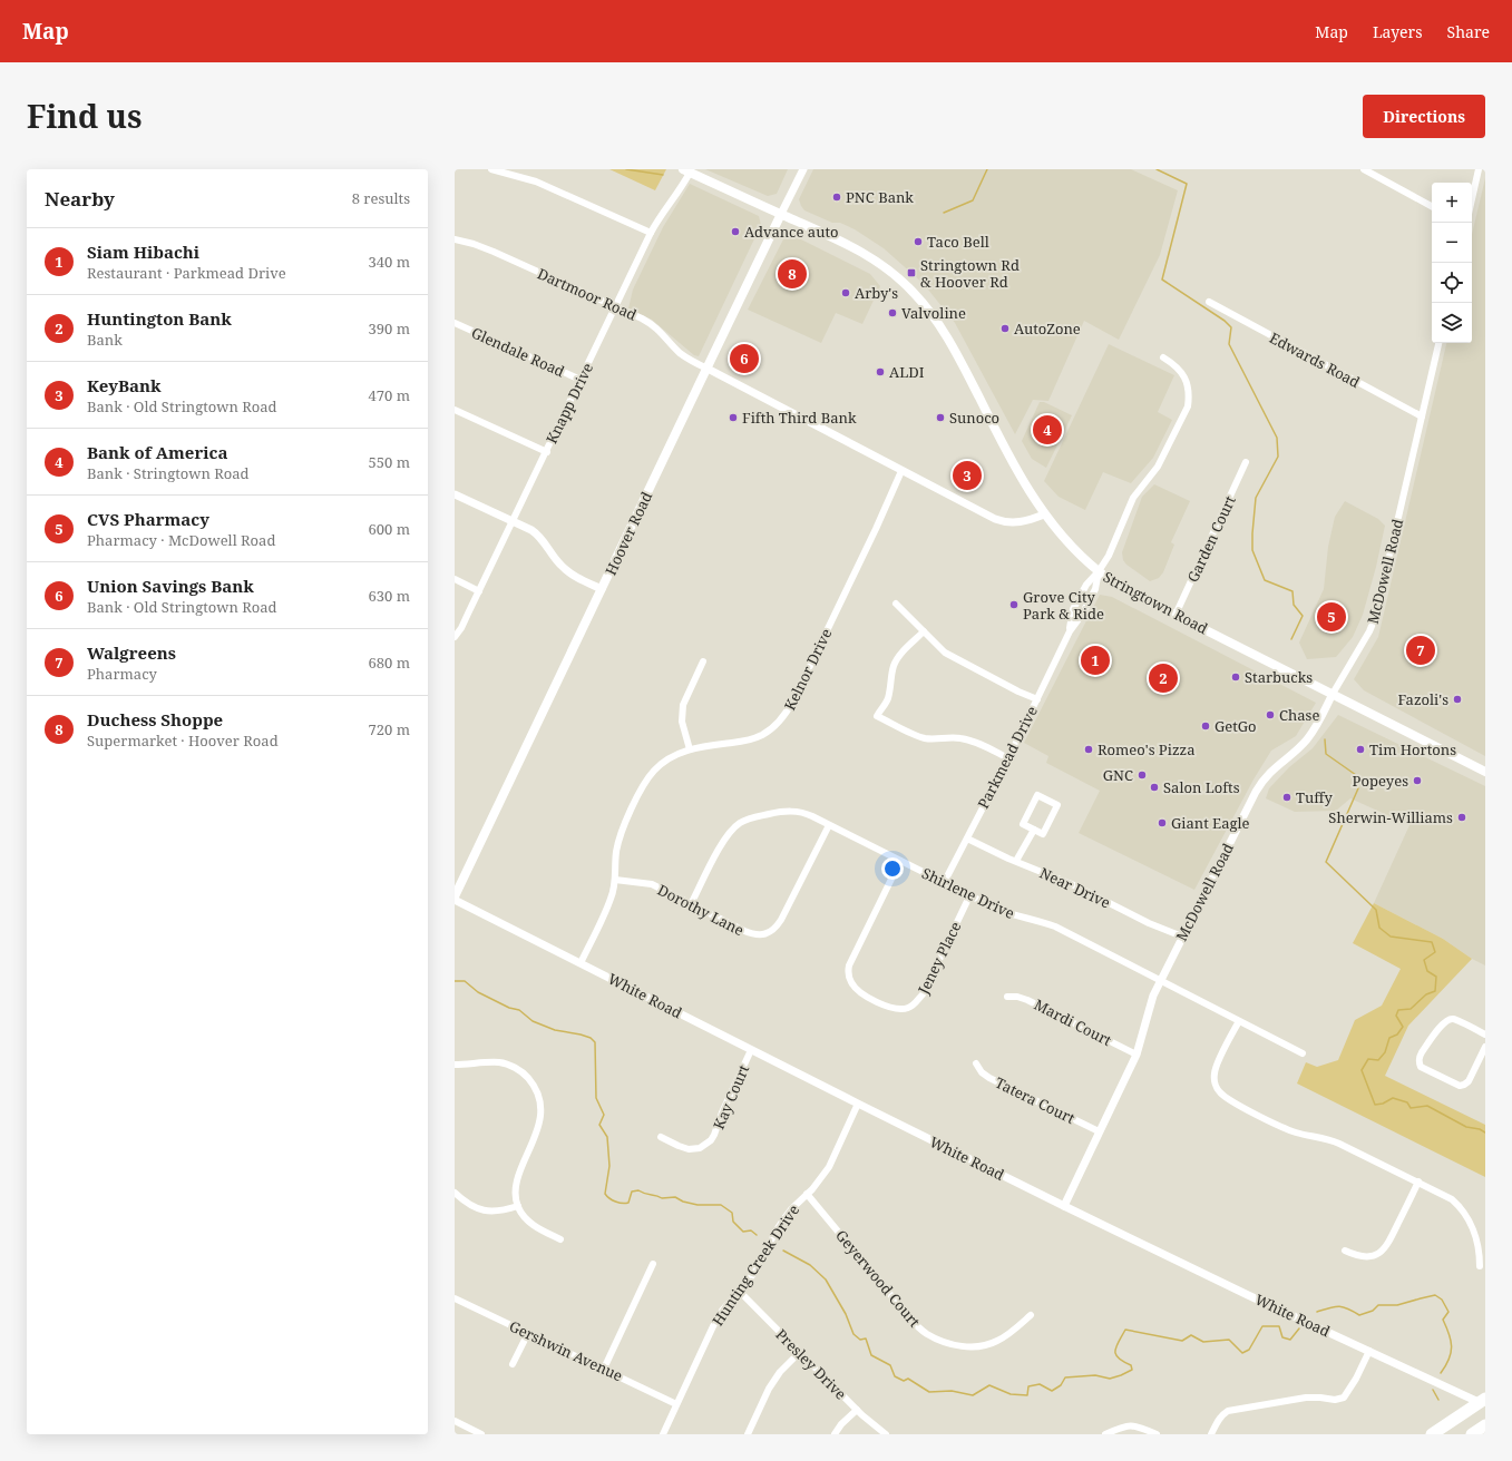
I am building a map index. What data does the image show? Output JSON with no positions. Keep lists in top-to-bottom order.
{
  "streets": {
    "main road": ["Hoover Road", "Stringtown Road"],
    "street": [
      "Dartmoor Road",
      "Glendale Road",
      "Edwards Road",
      "Knapp Drive",
      "Garden Court",
      "McDowell Road",
      "Kelnor Drive",
      "Parkmead Drive",
      "Near Drive",
      "Shirlene Drive",
      "Dorothy Lane",
      "Jeney Place",
      "White Road",
      "Mardi Court",
      "Kay Court",
      "Tatera Court",
      "Hunting Creek Drive",
      "Geyerwood Court",
      "Gershwin Avenue",
      "Presley Drive"
    ]
  },
  "crossings": [
    ["Dartmoor Road", "Knapp Drive"],
    ["Dartmoor Road", "Hoover Road"],
    ["Glendale Road", "Knapp Drive"],
    ["Edwards Road", "McDowell Road"],
    ["Knapp Drive", "Stringtown Road"],
    ["Hoover Road", "Stringtown Road"],
    ["Garden Court", "Stringtown Road"],
    ["McDowell Road", "Stringtown Road"],
    ["McDowell Road", "Near Drive"],
    ["McDowell Road", "Shirlene Drive"],
    ["McDowell Road", "White Road"],
    ["McDowell Road", "Mardi Court"],
    ["McDowell Road", "Tatera Court"],
    ["Stringtown Road", "Parkmead Drive"],
    ["Kelnor Drive", "Dorothy Lane"],
    ["Kelnor Drive", "White Road"],
    ["Parkmead Drive", "Near Drive"],
    ["Parkmead Drive", "Shirlene Drive"],
    ["Shirlene Drive", "Dorothy Lane"],
    ["Shirlene Drive", "Jeney Place"],
    ["White Road", "Kay Court"],
    ["White Road", "Hunting Creek Drive"],
    ["Hunting Creek Drive", "Geyerwood Court"],
    ["Hunting Creek Drive", "Gershwin Avenue"],
    ["Hunting Creek Drive", "Presley Drive"]
  ],
  "places": {
    "other": [
      "PNC Bank",
      "Advance auto",
      "Taco Bell",
      "Arby's",
      "Valvoline",
      "AutoZone",
      "ALDI",
      "Fifth Third Bank",
      "Sunoco",
      "Grove City Park & Ride",
      "Starbucks",
      "Fazoli's",
      "Chase",
      "GetGo",
      "Romeo's Pizza",
      "Tim Hortons",
      "GNC",
      "Popeyes",
      "Salon Lofts",
      "Tuffy",
      "Sherwin-Williams",
      "Giant Eagle"
    ],
    "transit": ["Stringtown Rd & Hoover Rd"]
  },
  "page": {
    "header": "Map",
    "nav": ["Map", "Layers", "Share"],
    "title": "Find us",
    "buttons": "Directions",
    "heading": ["Nearby", "8 results"],
    "map_buttons": ["+", "−"],
    "list": [
      {
        "mark": "1",
        "name": "Siam Hibachi",
        "note": "Restaurant · Parkmead Drive",
        "value": "340 m"
      },
      {
        "mark": "2",
        "name": "Huntington Bank",
        "note": "Bank",
        "value": "390 m"
      },
      {
        "mark": "3",
        "name": "KeyBank",
        "note": "Bank · Old Stringtown Road",
        "value": "470 m"
      },
      {
        "mark": "4",
        "name": "Bank of America",
        "note": "Bank · Stringtown Road",
        "value": "550 m"
      },
      {
        "mark": "5",
        "name": "CVS Pharmacy",
        "note": "Pharmacy · McDowell Road",
        "value": "600 m"
      },
      {
        "mark": "6",
        "name": "Union Savings Bank",
        "note": "Bank · Old Stringtown Road",
        "value": "630 m"
      },
      {
        "mark": "7",
        "name": "Walgreens",
        "note": "Pharmacy",
        "value": "680 m"
      },
      {
        "mark": "8",
        "name": "Duchess Shoppe",
        "note": "Supermarket · Hoover Road",
        "value": "720 m"
      }
    ],
    "pins": [
      "8",
      "6",
      "4",
      "3",
      "5",
      "7",
      "1",
      "2"
    ]
  }
}
